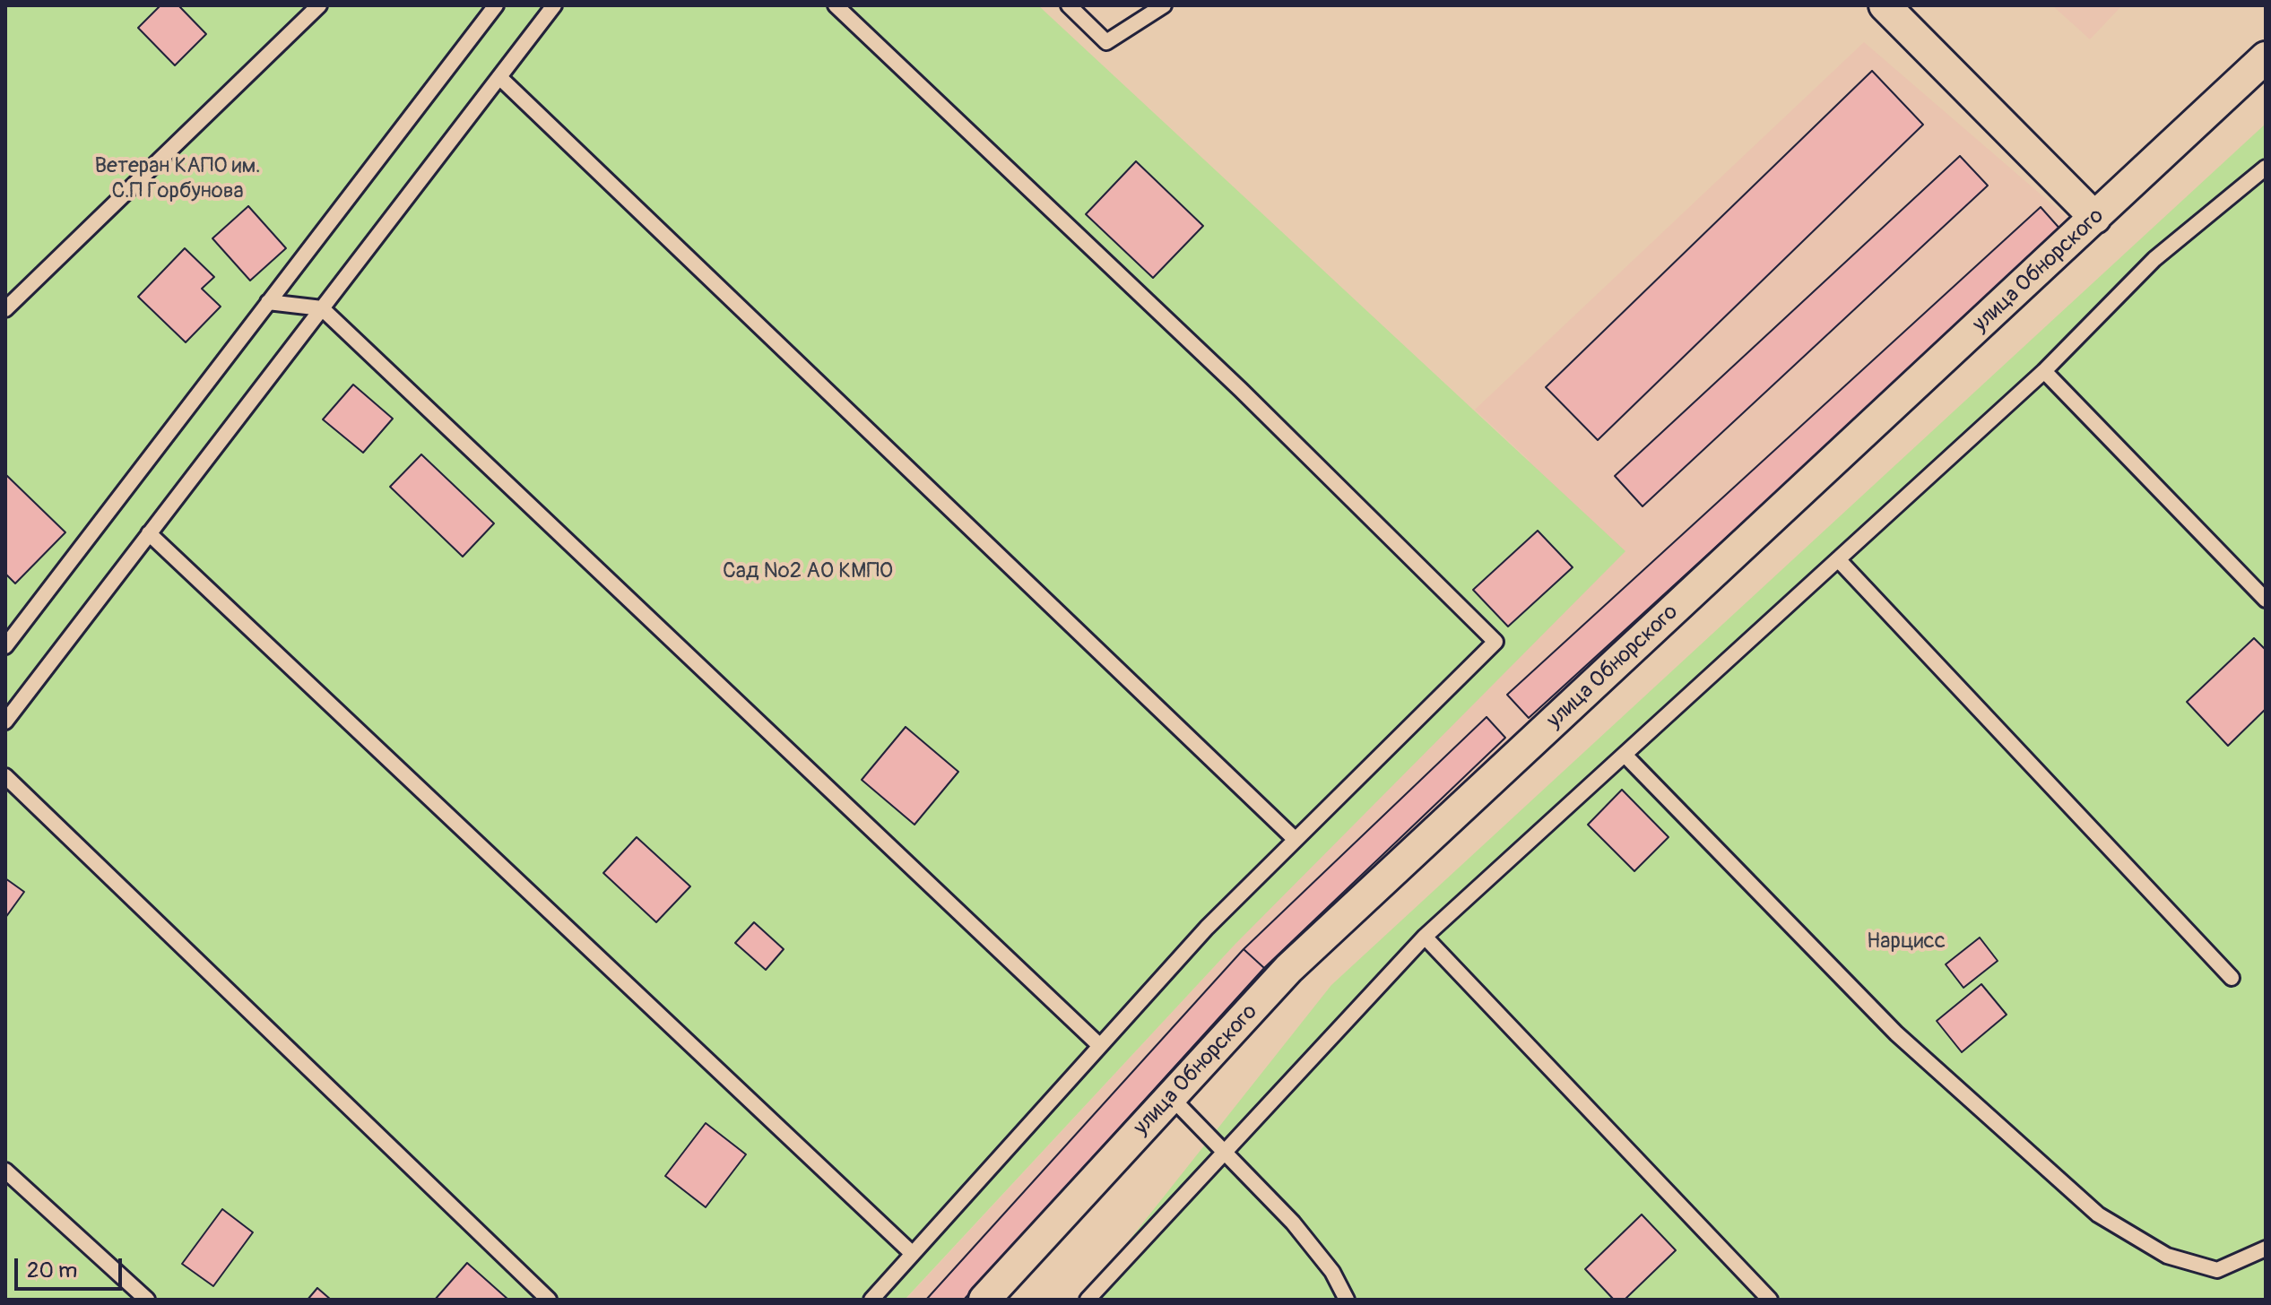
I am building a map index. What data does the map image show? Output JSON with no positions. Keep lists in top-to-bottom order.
{
  "streets": {
    "street": ["улица Обнорского"]
  },
  "parks": ["Ветеран КАПО им. С.П Горбунова", "Сад №2 АО КМПО", "Нарцисс"],
  "scale_bar": "20 m"
}
